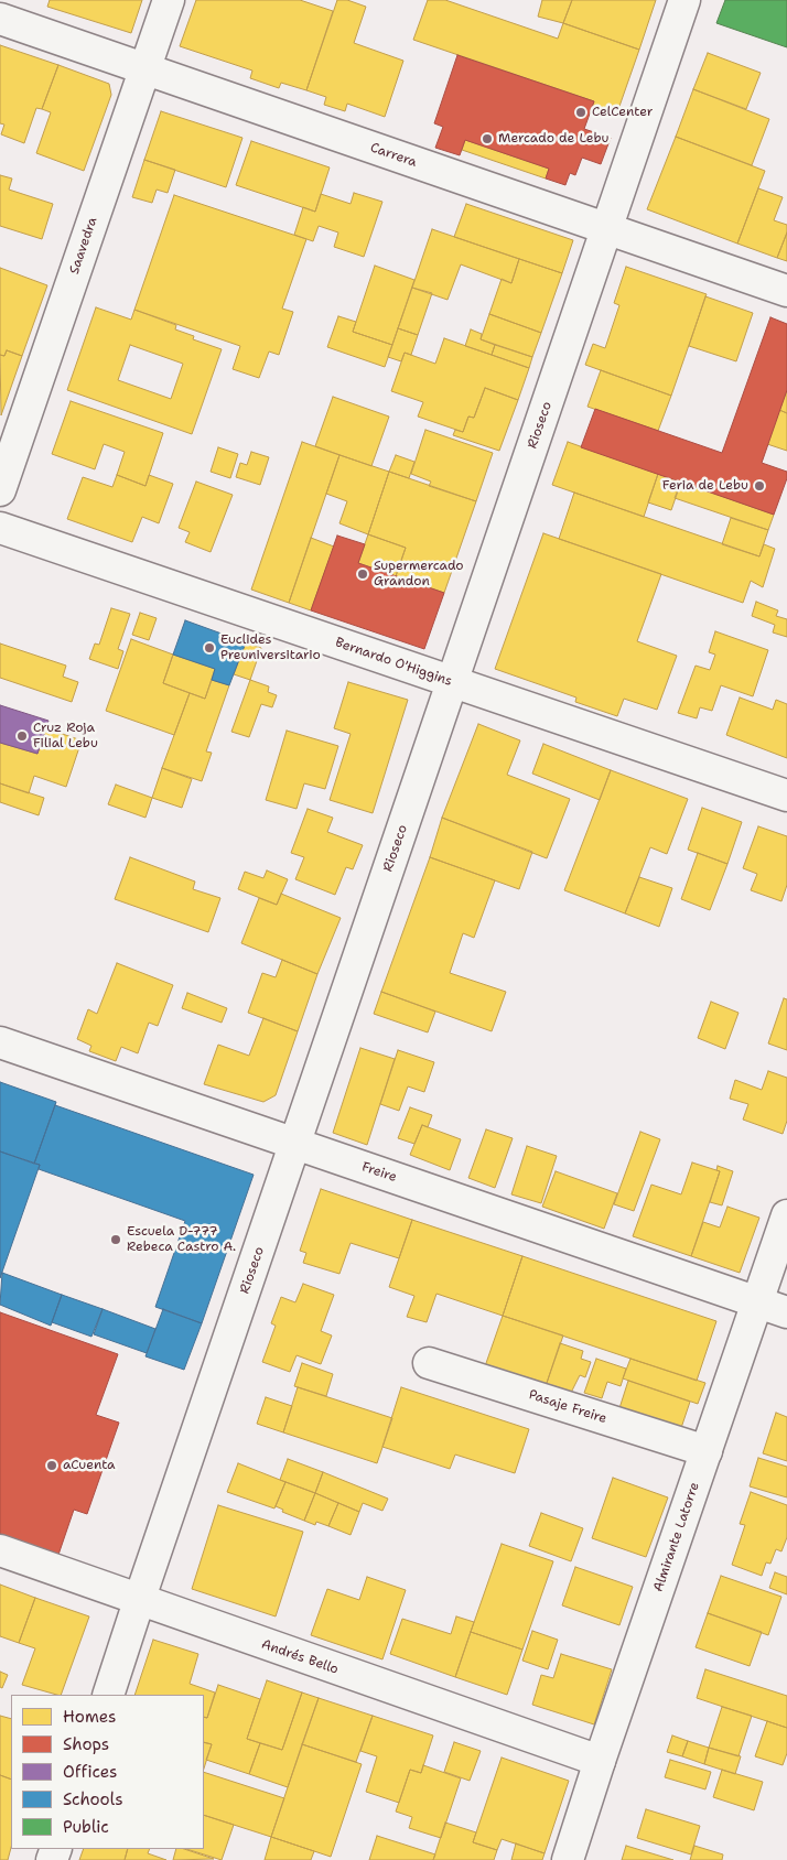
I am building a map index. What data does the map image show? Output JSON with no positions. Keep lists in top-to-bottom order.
{
  "streets": {
    "street": [
      "Carrera",
      "Saavedra",
      "Rioseco",
      "Bernardo O'Higgins",
      "Freire",
      "Pasaje Freire",
      "Almirante Latorre",
      "Andrés Bello"
    ]
  },
  "crossings": [
    ["Carrera", "Saavedra"],
    ["Carrera", "Rioseco"],
    ["Rioseco", "Bernardo O'Higgins"],
    ["Rioseco", "Freire"],
    ["Rioseco", "Andrés Bello"],
    ["Freire", "Almirante Latorre"],
    ["Pasaje Freire", "Almirante Latorre"],
    ["Almirante Latorre", "Andrés Bello"]
  ],
  "places": [
    "CelCenter",
    "Mercado de Lebu",
    "Feria de Lebu",
    "Supermercado Grandon",
    "Euclides Preuniversitario",
    "Cruz Roja Filial Lebu",
    "Escuela D-777 Rebeca Castro A.",
    "aCuenta"
  ],
  "legend": [
    "Homes",
    "Shops",
    "Offices",
    "Schools",
    "Public"
  ]
}
